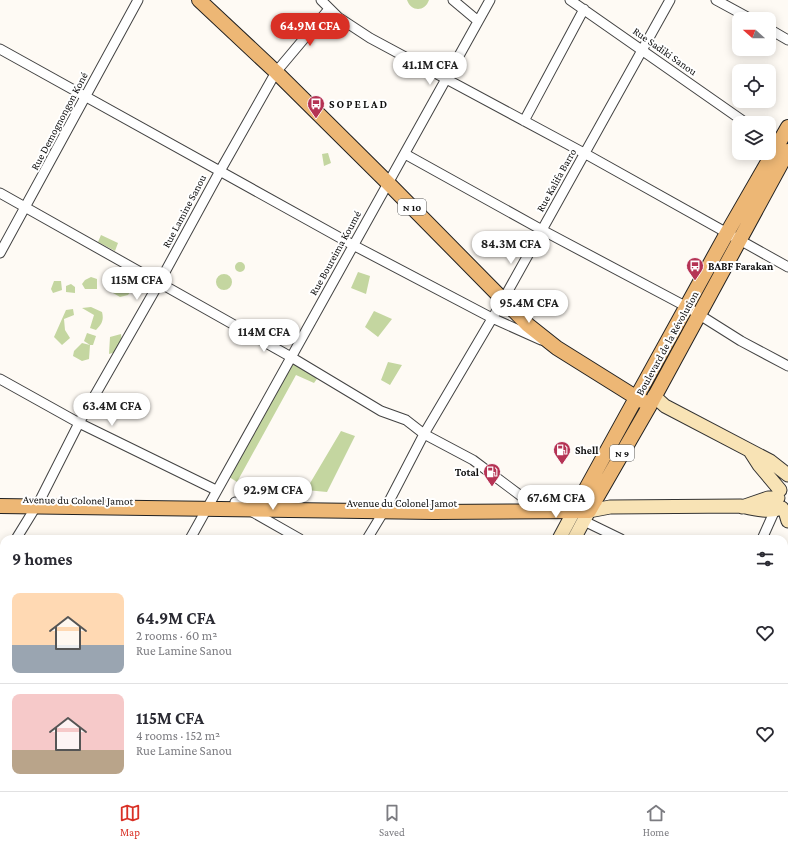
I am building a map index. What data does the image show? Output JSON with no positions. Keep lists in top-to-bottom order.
{
  "streets": {
    "main road": [
      "N 10",
      "Boulevard de la Révolution",
      "N 9",
      "Avenue du Colonel Jamot"
    ],
    "street": [
      "Rue Sadiki Sanou",
      "Rue Demognongon Koné",
      "Rue Kalifa Barro",
      "Rue Lamine Sanou",
      "Rue Boureima Koumé"
    ]
  },
  "crossings": [
    ["Rue Sadiki Sanou", "Rue Kalifa Barro"],
    ["Rue Kalifa Barro", "N 10"],
    ["Rue Kalifa Barro", "Avenue du Colonel Jamot"],
    ["N 10", "Rue Lamine Sanou"],
    ["N 10", "Rue Boureima Koumé"],
    ["N 10", "Boulevard de la Révolution"],
    ["Rue Lamine Sanou", "Avenue du Colonel Jamot"],
    ["Rue Boureima Koumé", "Avenue du Colonel Jamot"],
    ["Boulevard de la Révolution", "Avenue du Colonel Jamot"]
  ],
  "places": {
    "bus stop": ["S O P E L A D", "BABF Farakan"],
    "fuel station": ["Shell", "Total"]
  },
  "north": "left",
  "page": {
    "price": [
      "64.9M CFA",
      "41.1M CFA",
      "84.3M CFA",
      "115M CFA",
      "95.4M CFA",
      "114M CFA",
      "63.4M CFA",
      "92.9M CFA",
      "67.6M CFA"
    ],
    "heading": "9 homes",
    "list": [
      {
        "name": "64.9M CFA",
        "note": "2 rooms · 60 m² · Rue Lamine Sanou"
      },
      {
        "name": "115M CFA",
        "note": "4 rooms · 152 m² · Rue Lamine Sanou"
      }
    ],
    "tabs": ["Map", "Saved", "Home"]
  }
}
